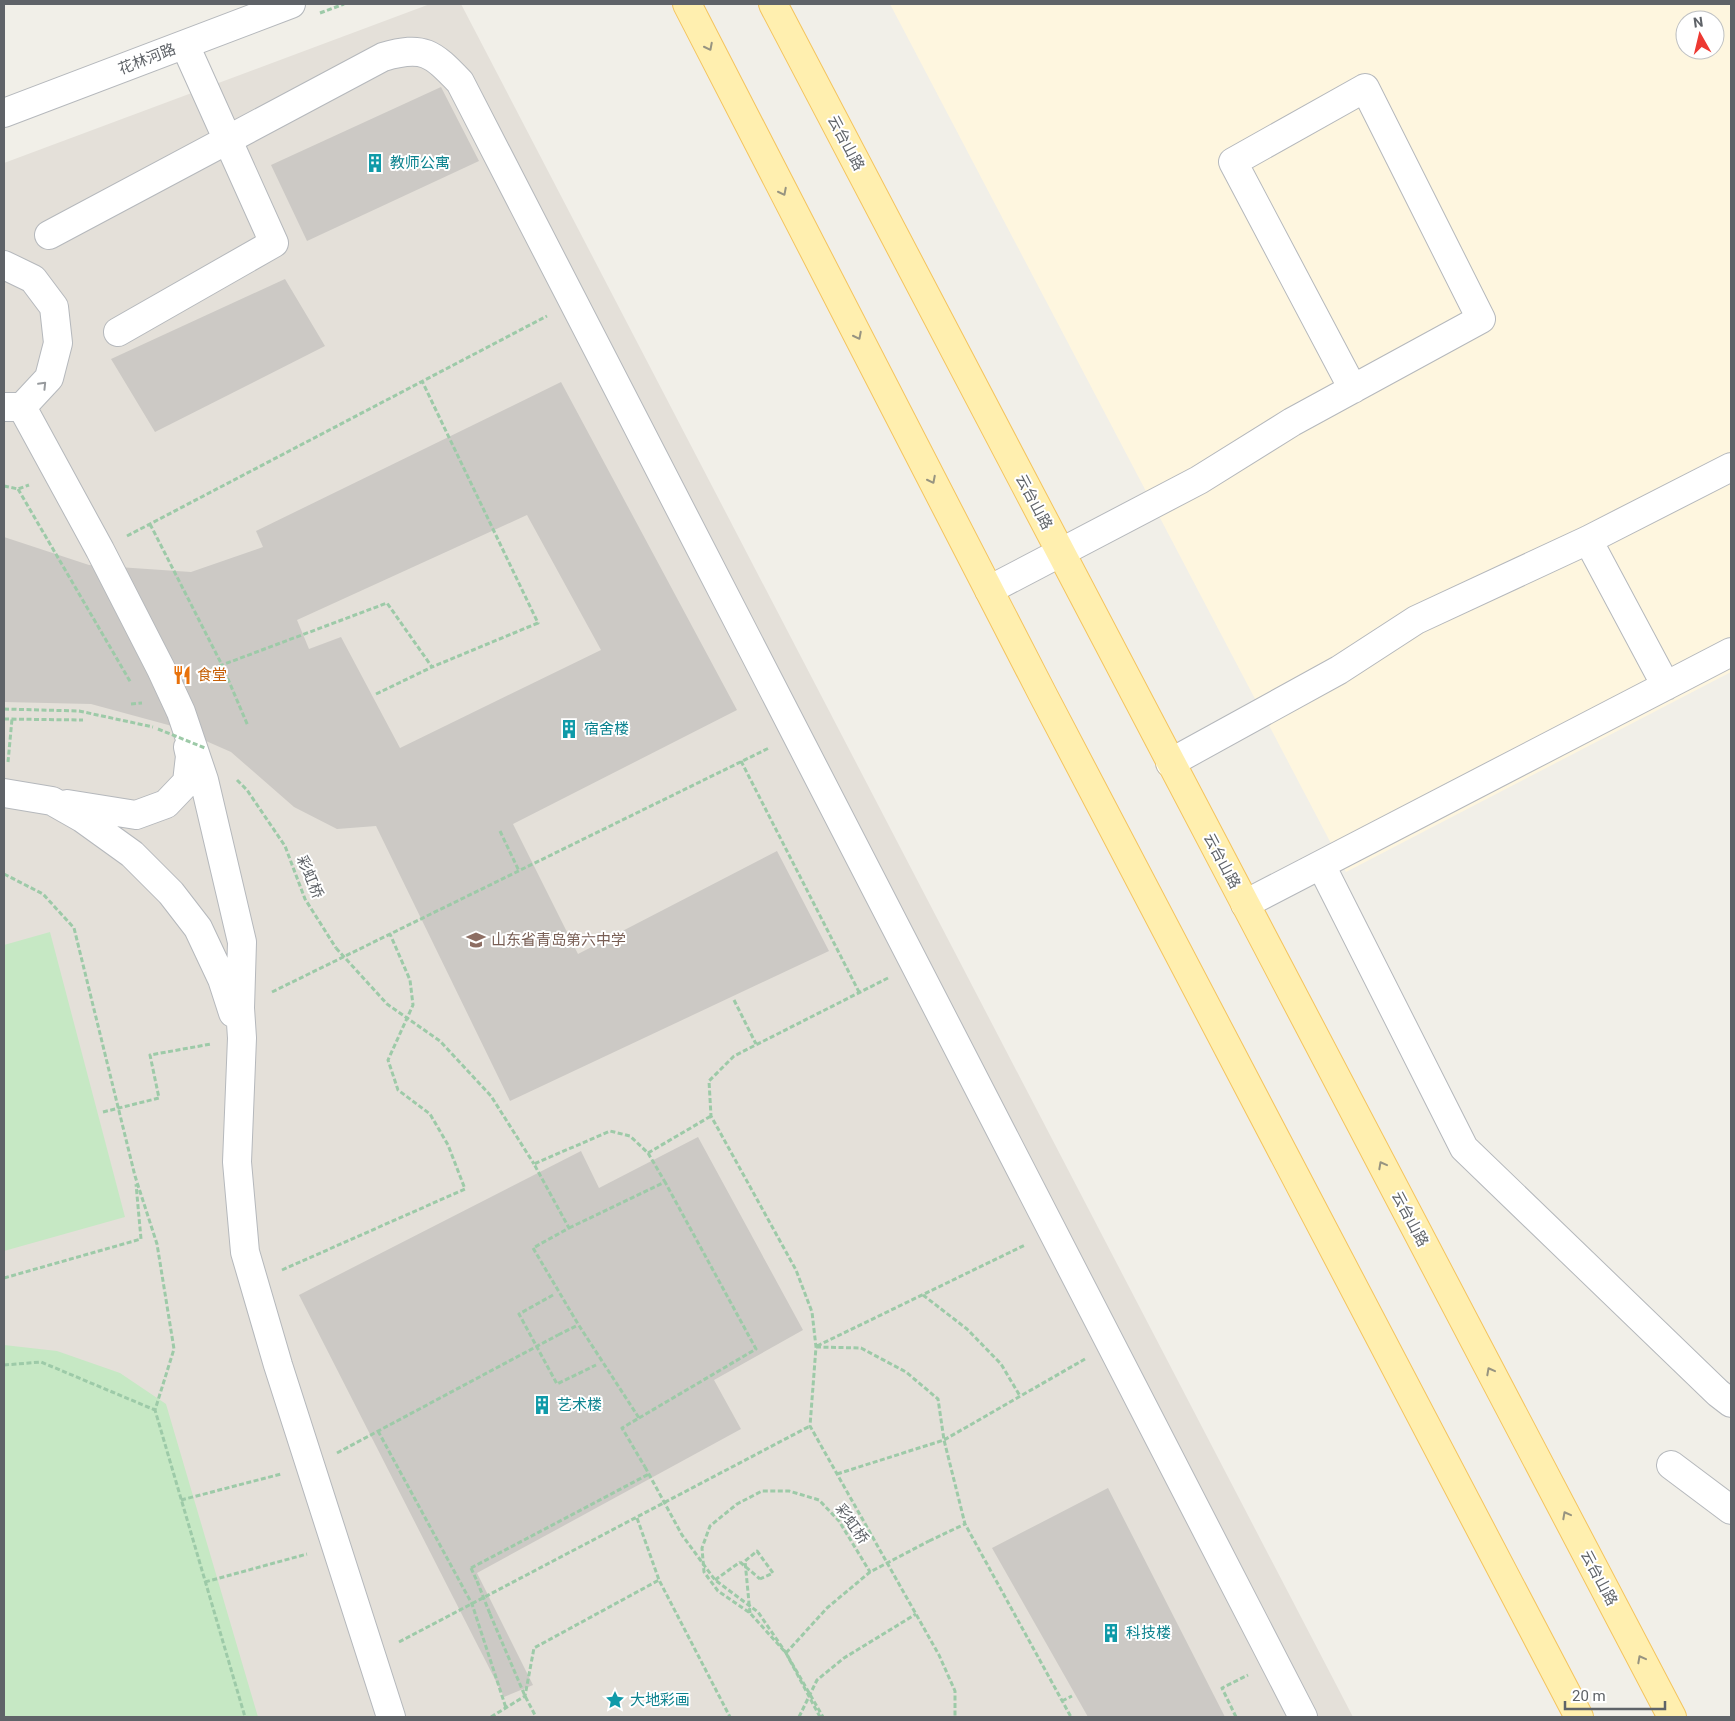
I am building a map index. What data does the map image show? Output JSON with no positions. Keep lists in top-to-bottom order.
{
  "streets": {
    "main road": ["云台山路"],
    "street": ["花林河路"],
    "path": ["彩虹桥"]
  },
  "places": {
    "building": [
      "教师公寓",
      "宿舍楼",
      "艺术楼",
      "科技楼"
    ],
    "restaurant": ["食堂"],
    "school or university": ["山东省青岛第六中学"],
    "place": ["大地彩画"]
  },
  "scale_bar": "20 m",
  "north": "top"
}
